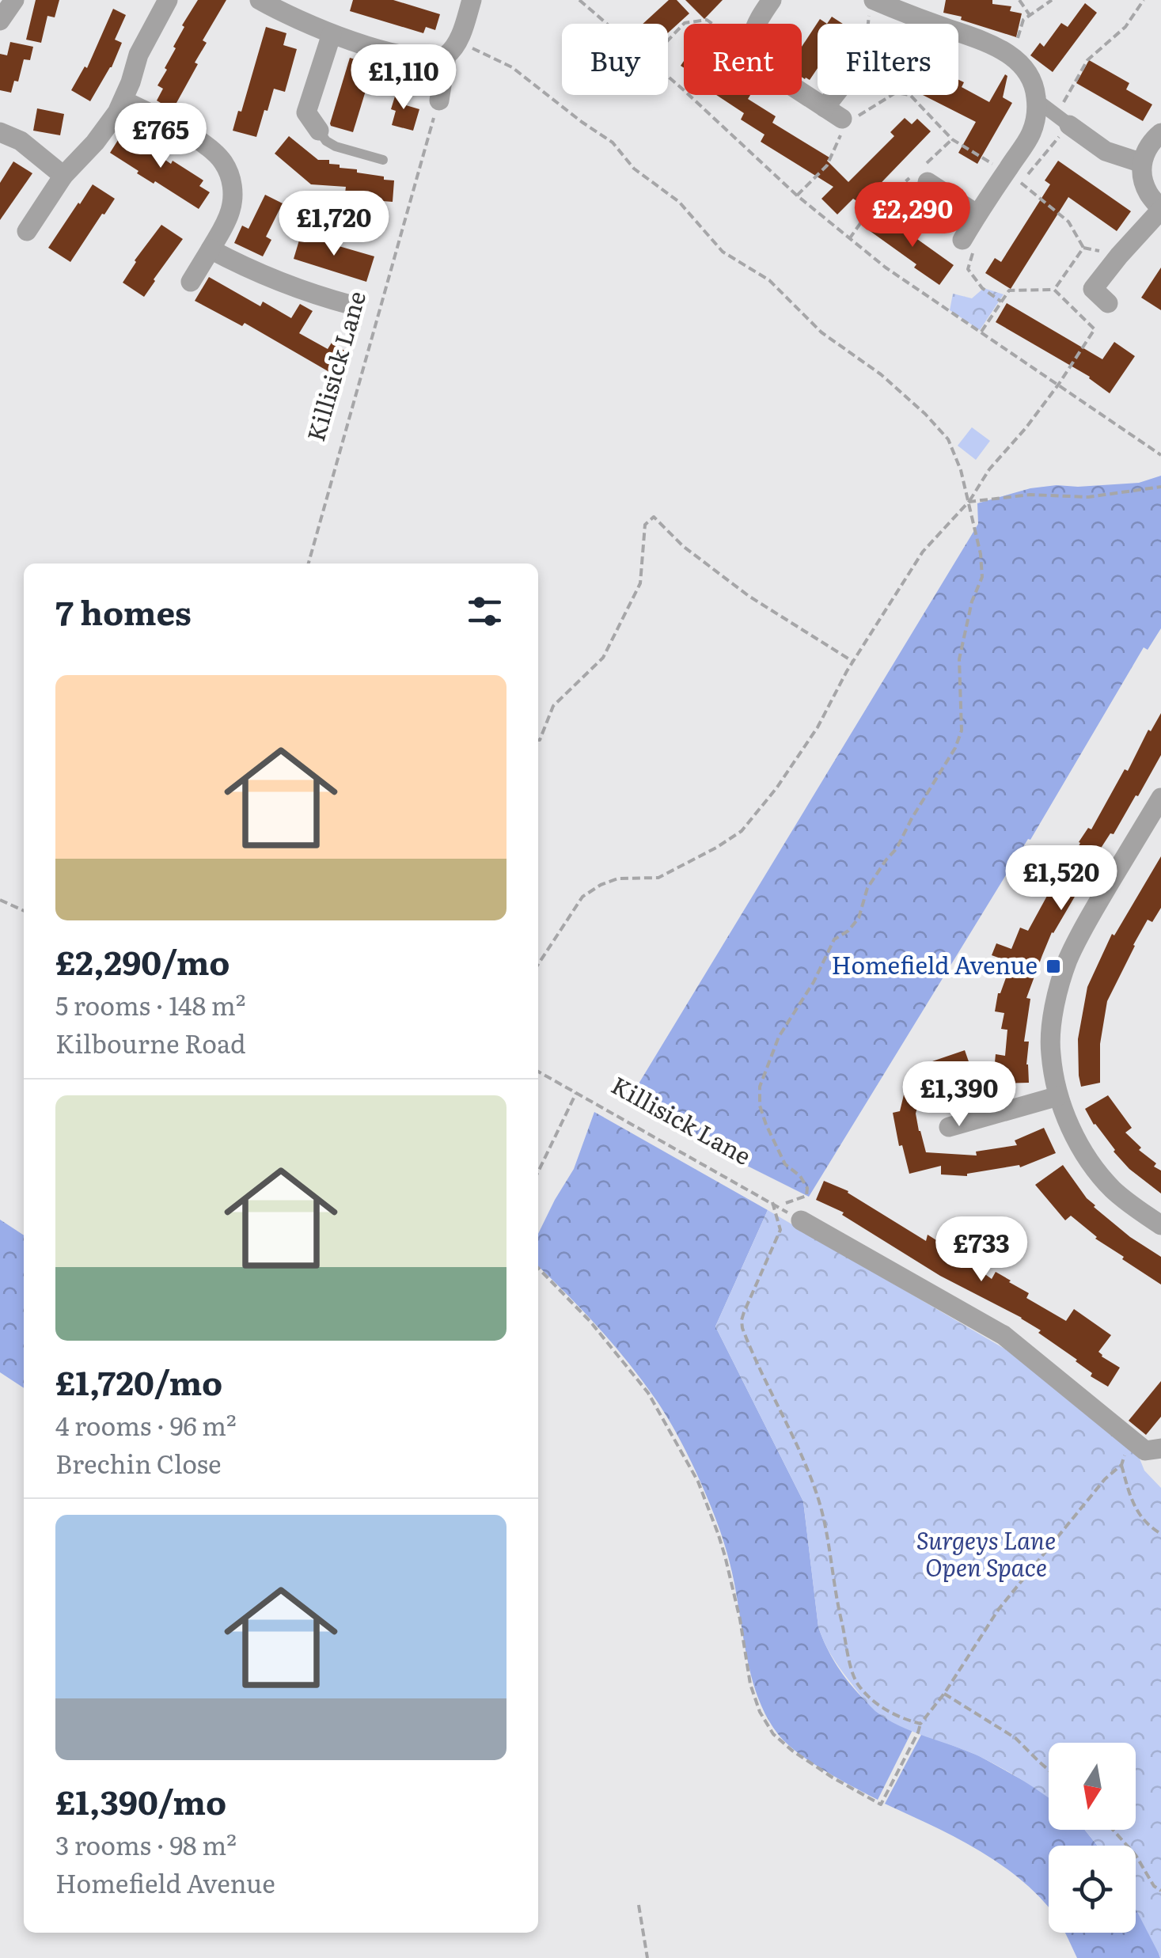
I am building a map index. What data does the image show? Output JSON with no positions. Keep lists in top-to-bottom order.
{
  "streets": {
    "path": ["Killisick Lane"]
  },
  "parks": ["Surgeys Lane Open Space"],
  "places": {
    "transit": ["Homefield Avenue"]
  },
  "north": "bottom",
  "page": {
    "chip": ["Buy", "Rent", "Filters"],
    "price": [
      "£1,110",
      "£765",
      "£2,290",
      "£1,720",
      "£1,520",
      "£1,390",
      "£733"
    ],
    "heading": "7 homes",
    "list": [
      {
        "name": "£2,290/mo",
        "note": "5 rooms · 148 m² · Kilbourne Road"
      },
      {
        "name": "£1,720/mo",
        "note": "4 rooms · 96 m² · Brechin Close"
      },
      {
        "name": "£1,390/mo",
        "note": "3 rooms · 98 m² · Homefield Avenue"
      }
    ]
  }
}
